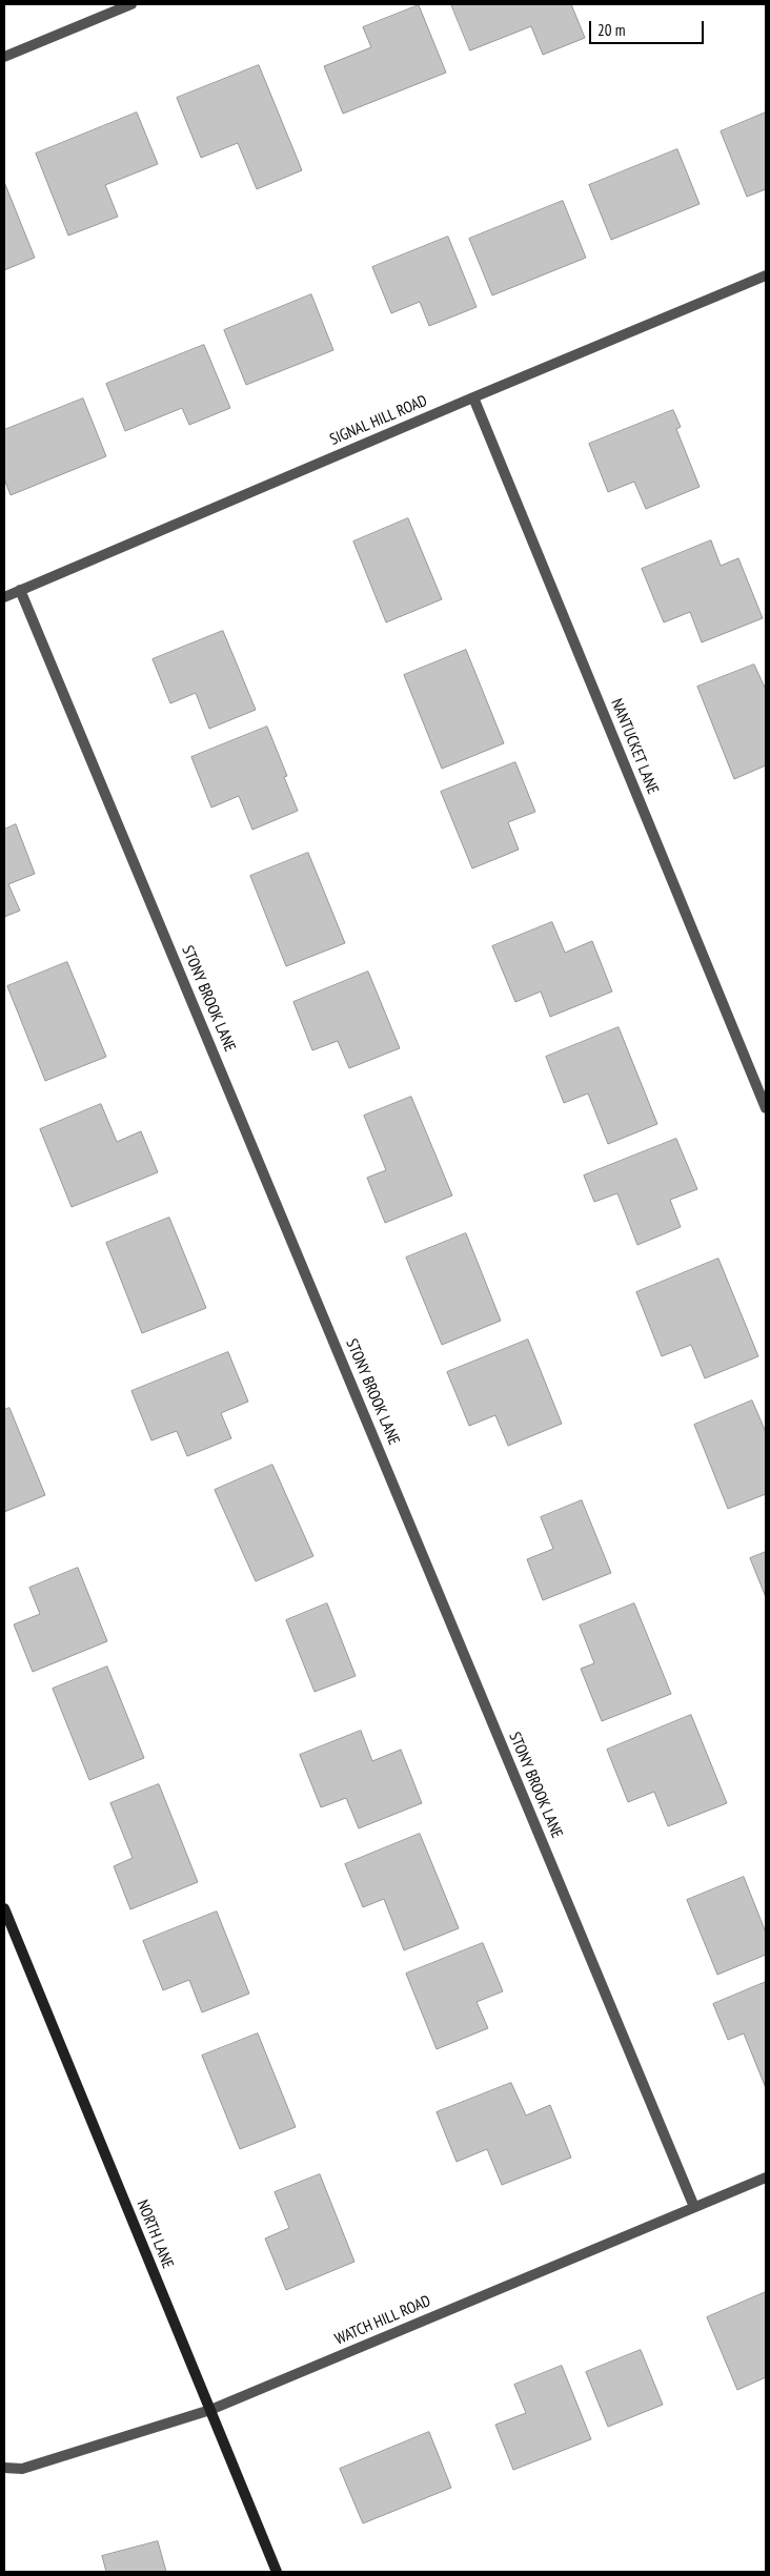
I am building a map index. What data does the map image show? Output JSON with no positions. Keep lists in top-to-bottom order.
{
  "streets": {
    "street": [
      "SIGNAL HILL ROAD",
      "NANTUCKET LANE",
      "STONY BROOK LANE",
      "NORTH LANE",
      "WATCH HILL ROAD"
    ]
  },
  "crossings": [
    ["SIGNAL HILL ROAD", "NANTUCKET LANE"],
    ["SIGNAL HILL ROAD", "STONY BROOK LANE"],
    ["STONY BROOK LANE", "WATCH HILL ROAD"],
    ["NORTH LANE", "WATCH HILL ROAD"]
  ],
  "scale_bar": "20 m"
}
